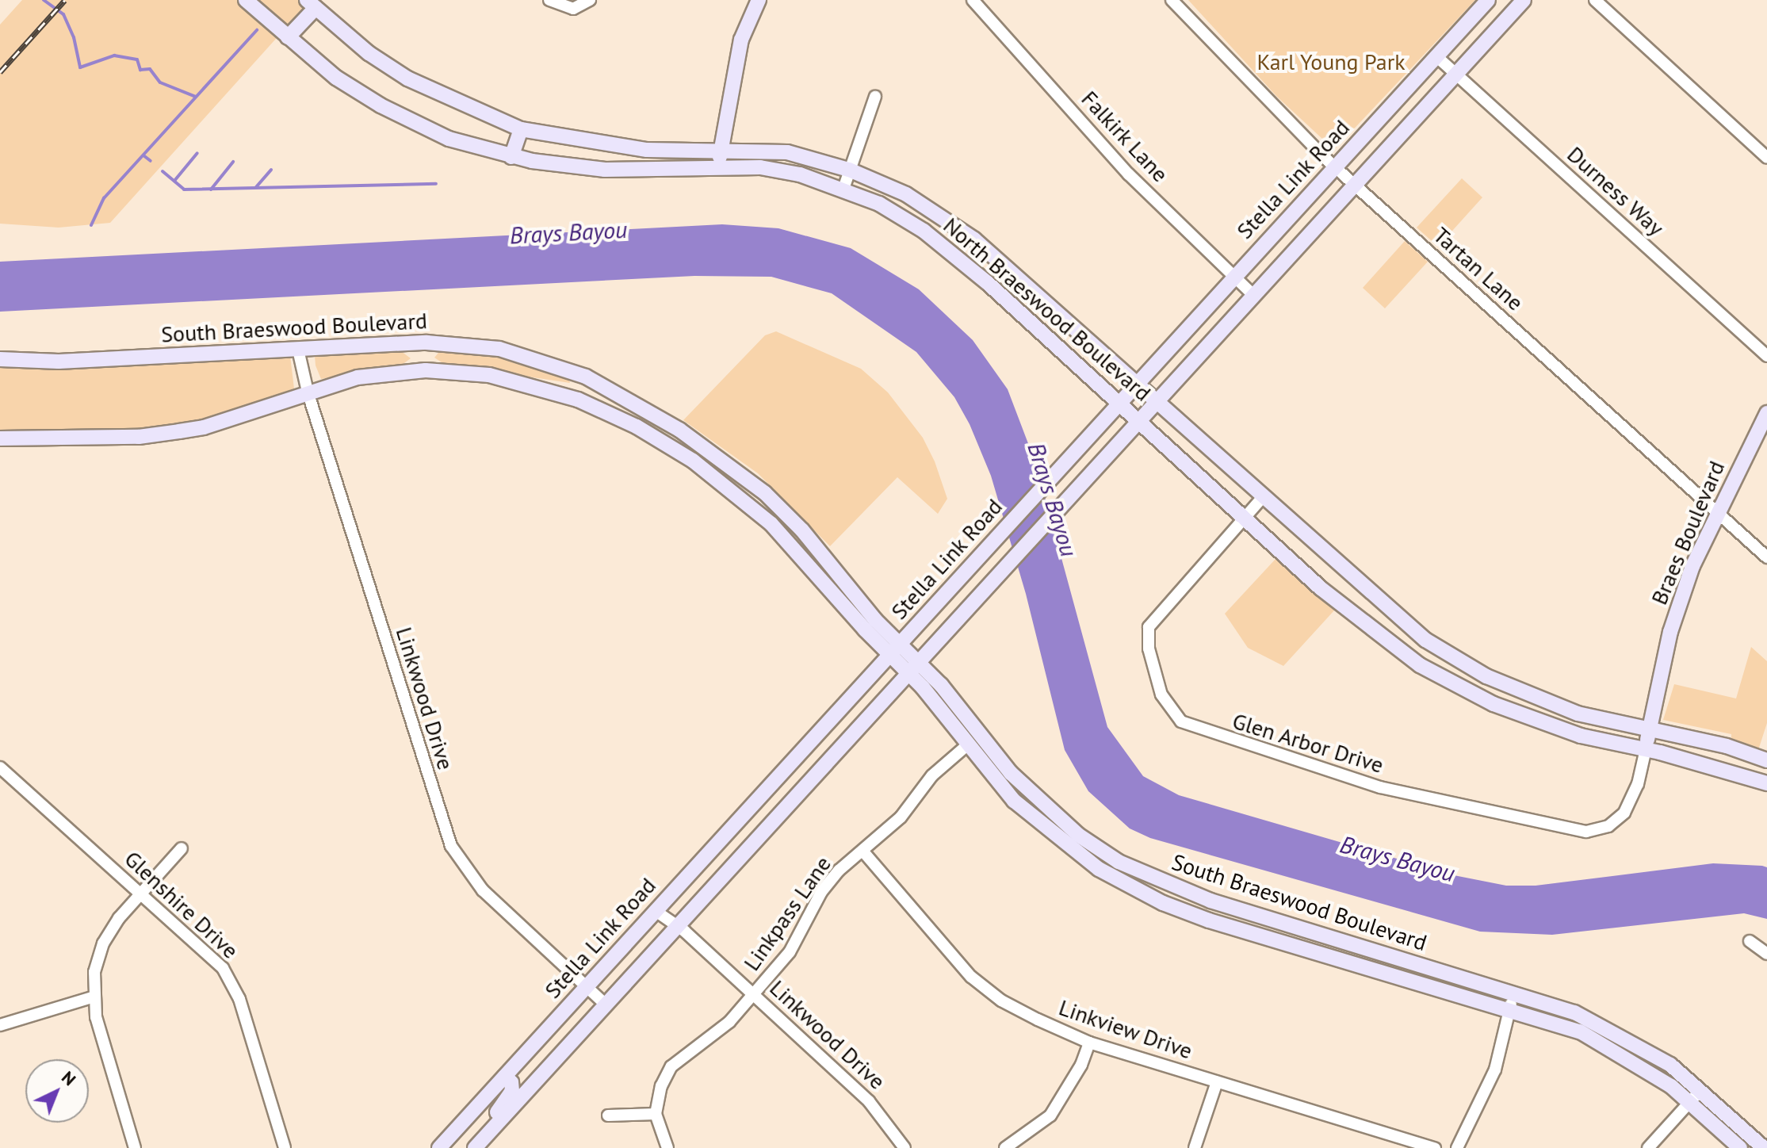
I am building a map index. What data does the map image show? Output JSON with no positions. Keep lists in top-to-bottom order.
{
  "streets": {
    "main road": [
      "Stella Link Road",
      "North Braeswood Boulevard",
      "South Braeswood Boulevard",
      "Braes Boulevard"
    ],
    "street": [
      "Falkirk Lane",
      "Durness Way",
      "Tartan Lane",
      "Linkwood Drive",
      "Glen Arbor Drive",
      "Glenshire Drive",
      "Linkpass Lane",
      "Linkview Drive"
    ]
  },
  "crossings": [
    ["Falkirk Lane", "Stella Link Road"],
    ["Stella Link Road", "Durness Way"],
    ["Stella Link Road", "Tartan Lane"],
    ["Stella Link Road", "North Braeswood Boulevard"],
    ["Stella Link Road", "South Braeswood Boulevard"],
    ["Stella Link Road", "Linkwood Drive"],
    ["Tartan Lane", "Braes Boulevard"],
    ["North Braeswood Boulevard", "Braes Boulevard"],
    ["North Braeswood Boulevard", "Glen Arbor Drive"],
    ["South Braeswood Boulevard", "Linkwood Drive"],
    ["South Braeswood Boulevard", "Linkpass Lane"],
    ["Braes Boulevard", "Glen Arbor Drive"],
    ["Linkwood Drive", "Linkpass Lane"],
    ["Linkpass Lane", "Linkview Drive"]
  ],
  "water": ["Brays Bayou"],
  "parks": ["Karl Young Park"],
  "north": "top right"
}
